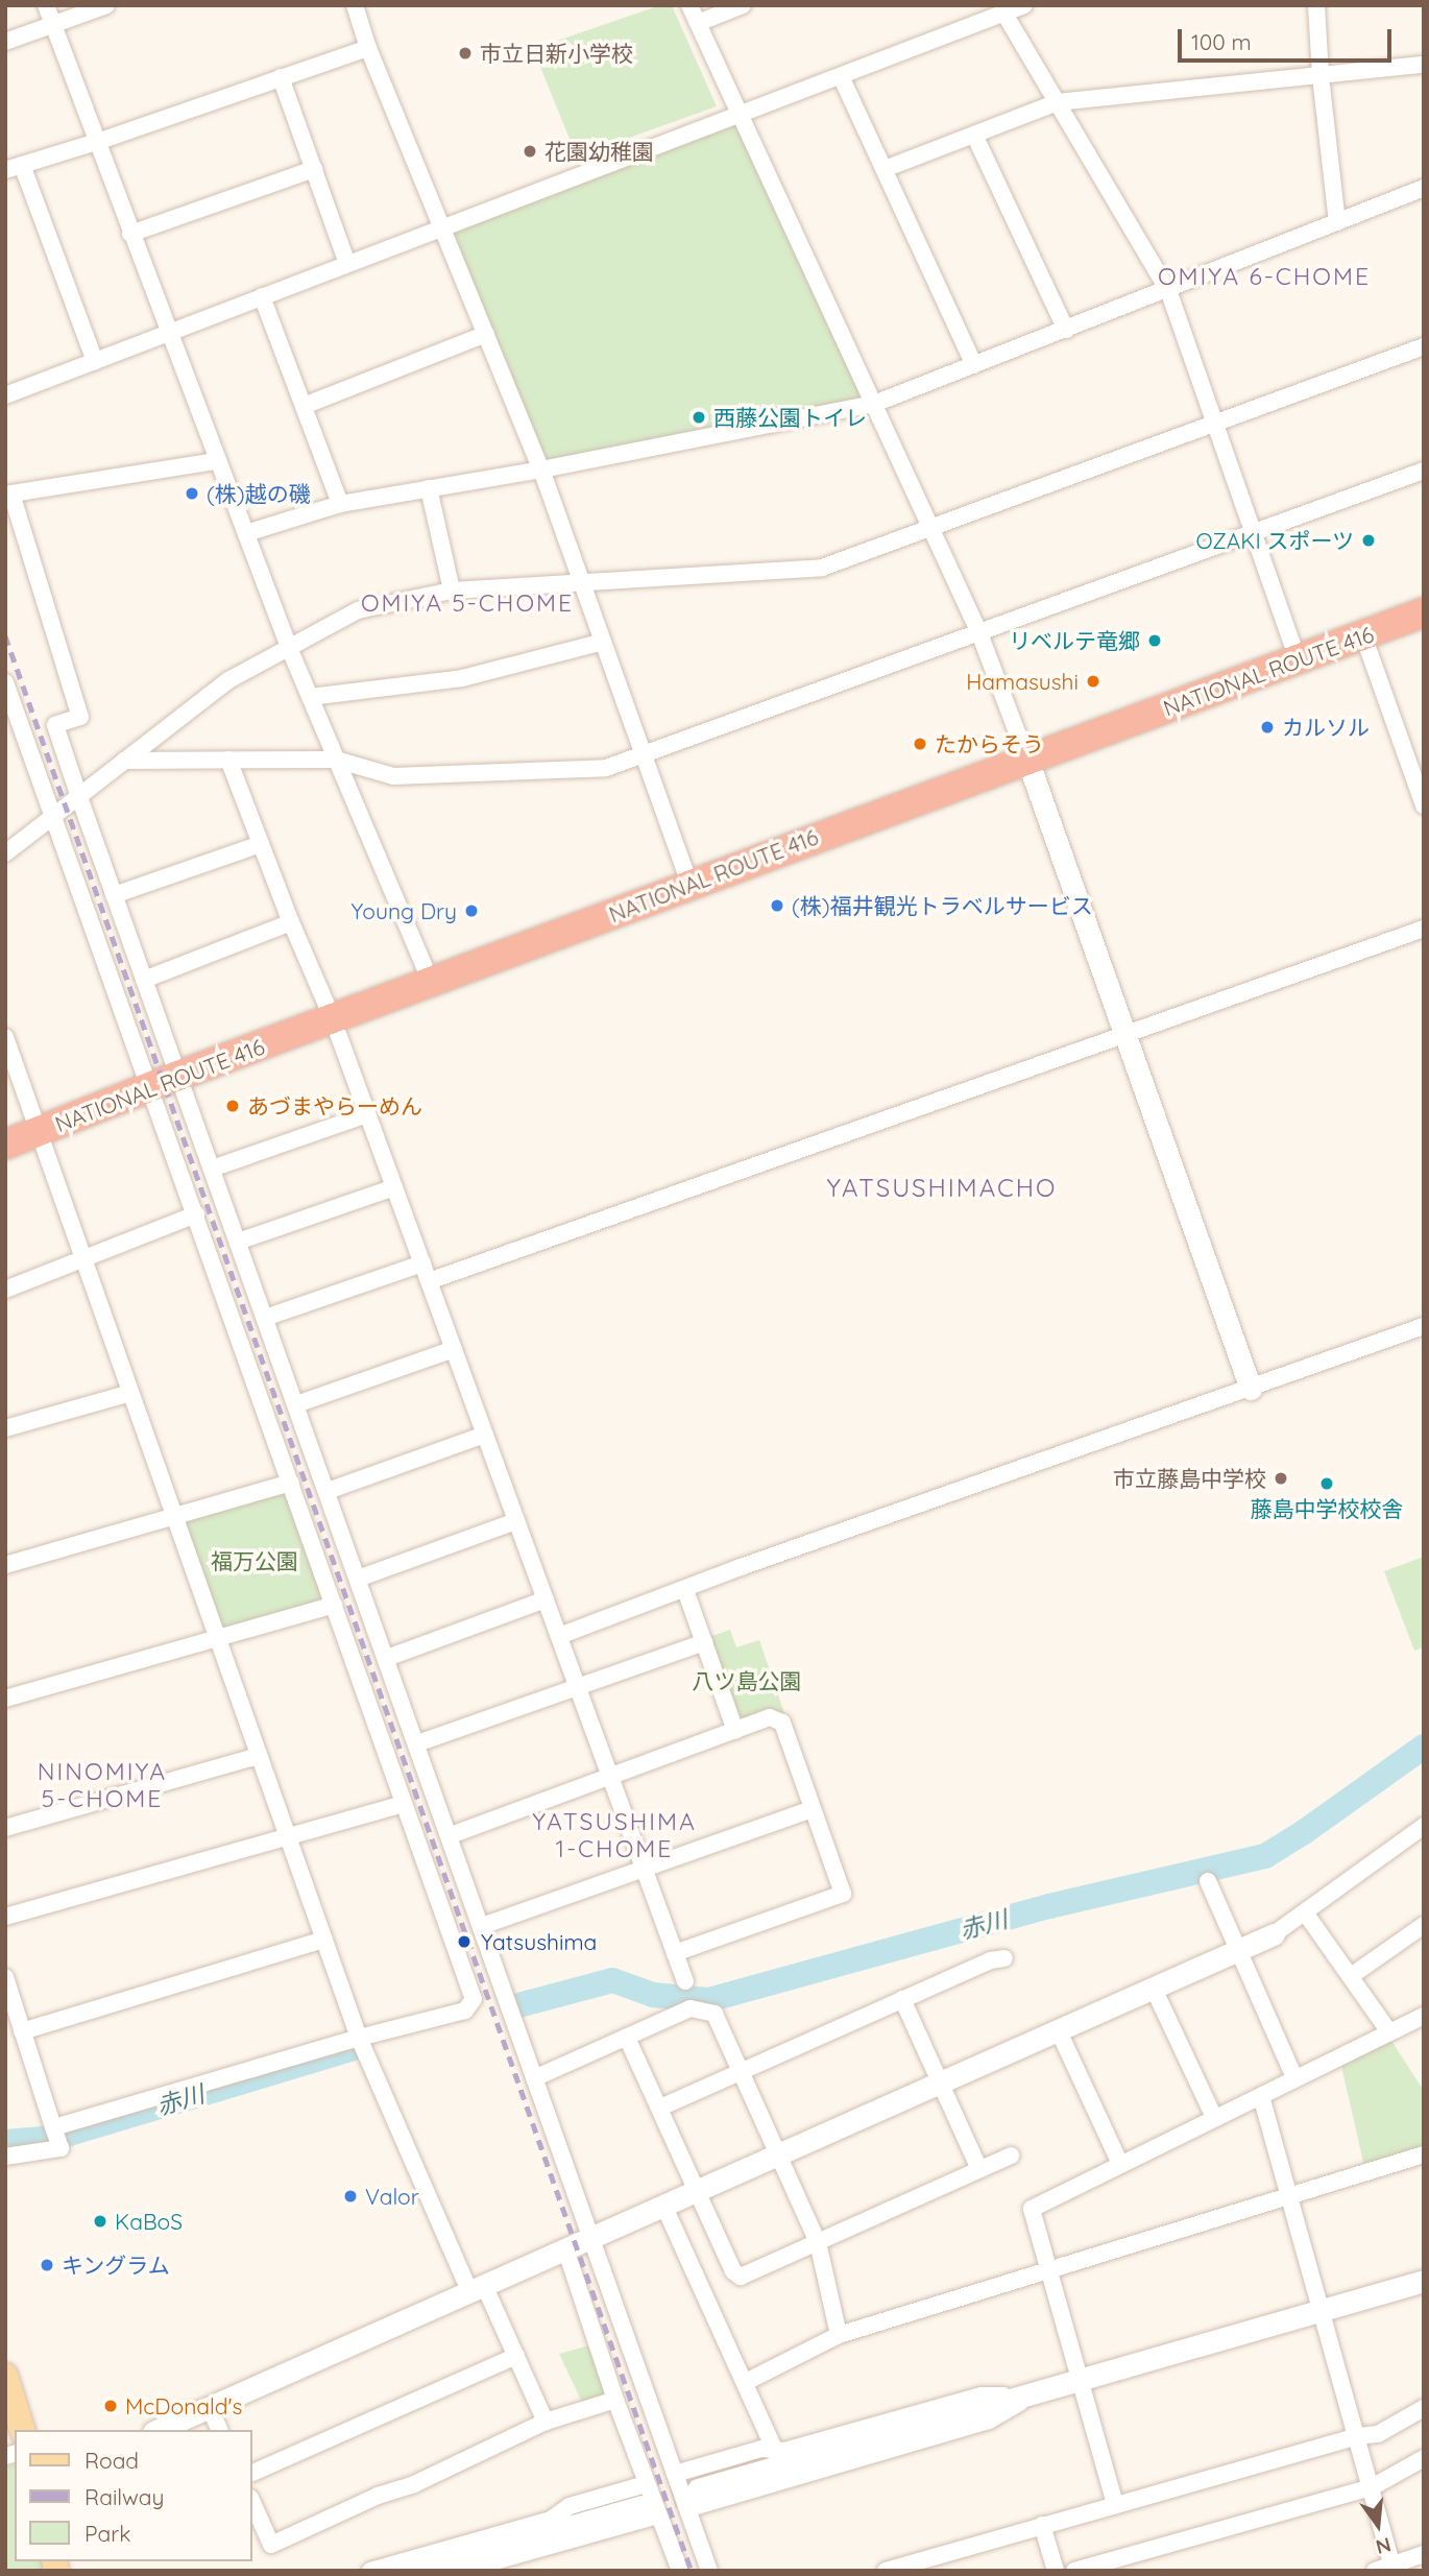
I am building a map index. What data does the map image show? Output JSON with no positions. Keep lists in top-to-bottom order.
{
  "streets": {
    "highway": ["NATIONAL ROUTE 416"]
  },
  "districts": [
    "OMIYA 6-CHOME",
    "OMIYA 5-CHOME",
    "YATSUSHIMACHO",
    "NINOMIYA 5-CHOME",
    "YATSUSHIMA 1-CHOME"
  ],
  "water": ["赤川"],
  "parks": ["福万公園", "八ツ島公園"],
  "places": [
    "市立日新小学校",
    "花園幼稚園",
    "西藤公園トイレ",
    "(株)越の磯",
    "OZAKI スポーツ",
    "リベルテ竜郷",
    "Hamasushi",
    "カルソル",
    "たからそう",
    "(株)福井観光トラベルサービス",
    "Young Dry",
    "あづまやらーめん",
    "市立藤島中学校",
    "藤島中学校校舎",
    "Yatsushima",
    "Valor",
    "KaBoS",
    "キングラム",
    "McDonald's"
  ],
  "legend": ["Road", "Railway", "Park"],
  "scale_bar": "100 m",
  "north": "bottom"
}
